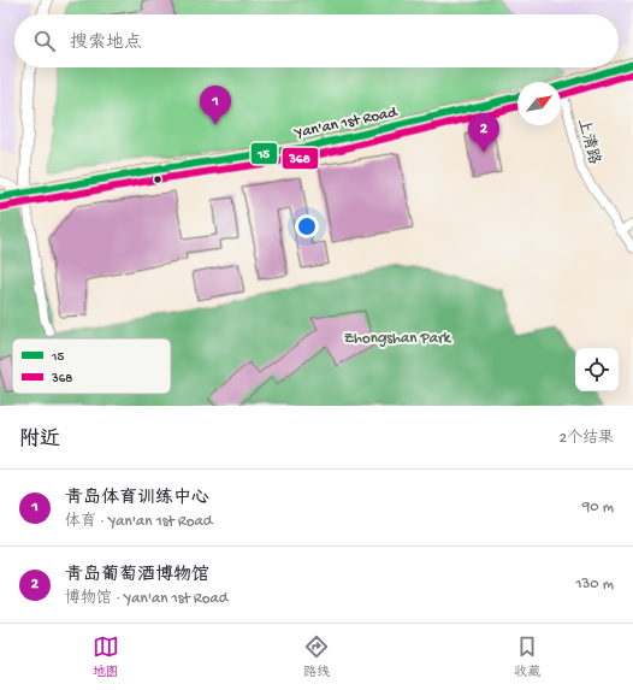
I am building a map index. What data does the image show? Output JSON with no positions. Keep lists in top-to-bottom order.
{
  "streets": {
    "main road": ["Yan'an 1st Road"],
    "street": ["上清路"]
  },
  "parks": ["Zhongshan Park"],
  "lines": ["transit line 15", "transit line 368"],
  "legend": ["15", "368"],
  "north": "top right",
  "page": {
    "search": "搜索地点",
    "pins": ["1", "2"],
    "heading": ["附近", "2个结果"],
    "list": [
      {
        "mark": "1",
        "name": "青岛体育训练中心",
        "note": "体育 · Yan'an 1st Road",
        "value": "90 m"
      },
      {
        "mark": "2",
        "name": "青岛葡萄酒博物馆",
        "note": "博物馆 · Yan'an 1st Road",
        "value": "130 m"
      }
    ],
    "nav": ["地图", "路线", "收藏"]
  }
}
